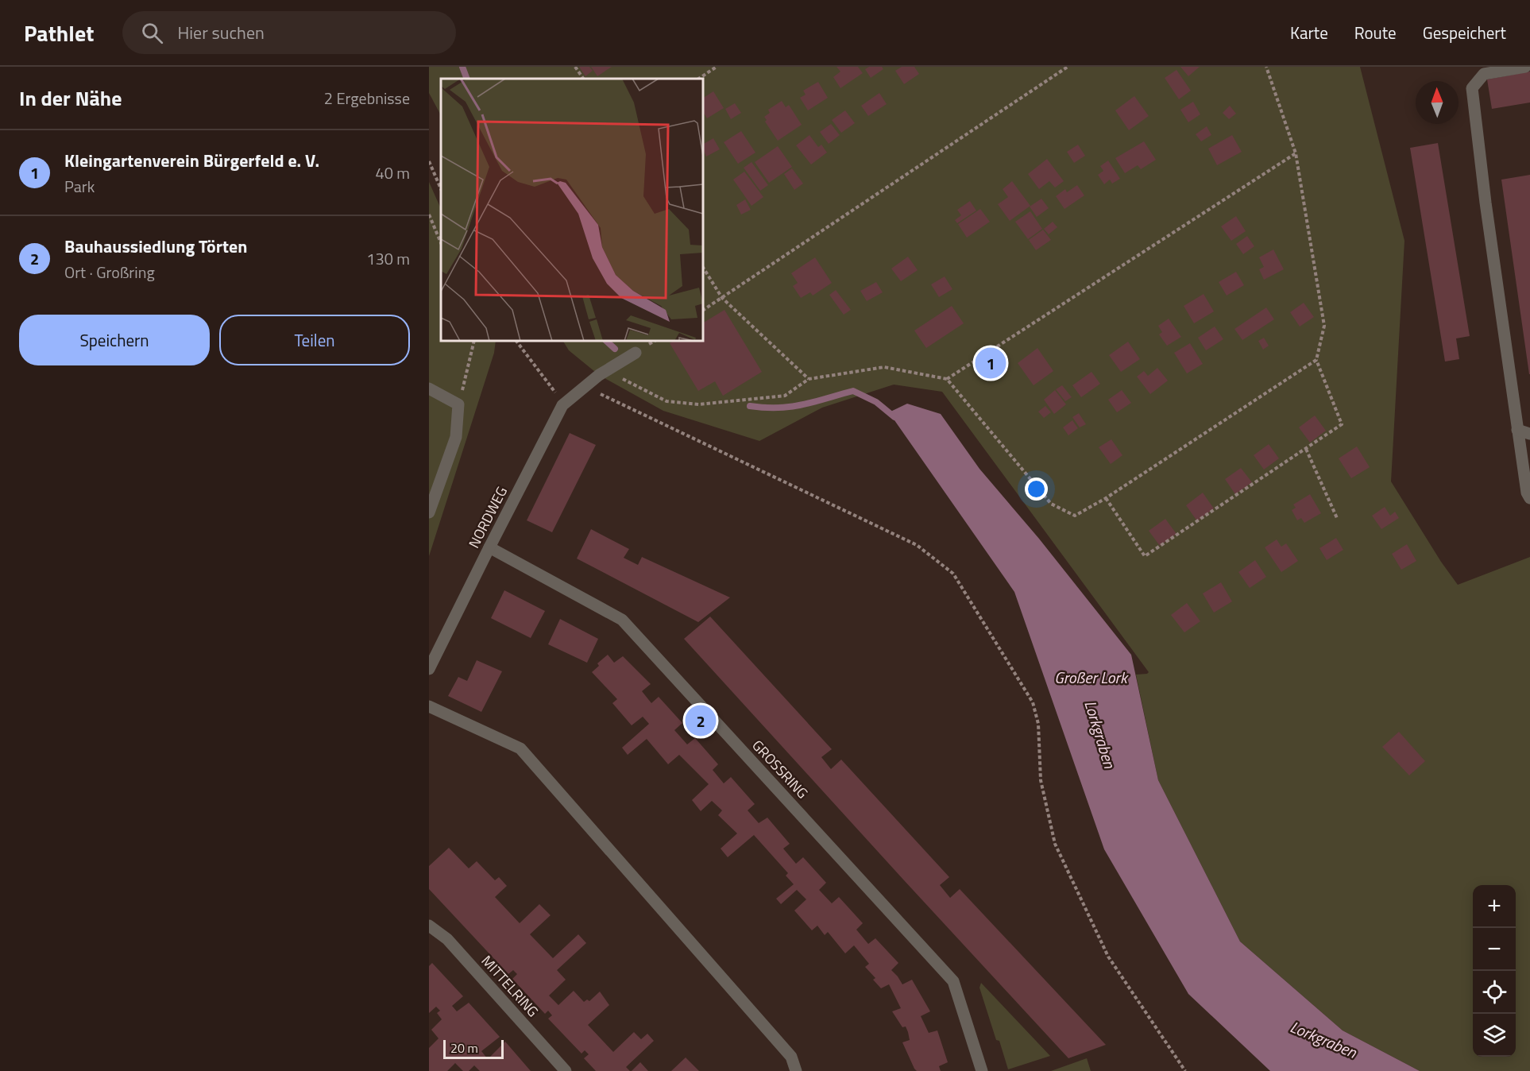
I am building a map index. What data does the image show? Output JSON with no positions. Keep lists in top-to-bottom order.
{
  "streets": {
    "street": ["NORDWEG", "GROSSRING", "MITTELRING"]
  },
  "crossings": [
    ["NORDWEG", "GROSSRING"]
  ],
  "water": ["Großer Lork", "Lorkgraben"],
  "scale_bar": "20 m",
  "north": "top",
  "page": {
    "header": "Pathlet",
    "search": "Hier suchen",
    "nav": ["Karte", "Route", "Gespeichert"],
    "heading": ["In der Nähe", "2 Ergebnisse"],
    "list": [
      {
        "mark": "1",
        "name": "Kleingartenverein Bürgerfeld e. V.",
        "note": "Park",
        "value": "40 m"
      },
      {
        "mark": "2",
        "name": "Bauhaussiedlung Törten",
        "note": "Ort · Großring",
        "value": "130 m"
      }
    ],
    "buttons": ["Speichern", "Teilen"],
    "pins": ["1", "2"],
    "map_buttons": ["+", "−"],
    "scale": "20 m"
  }
}
